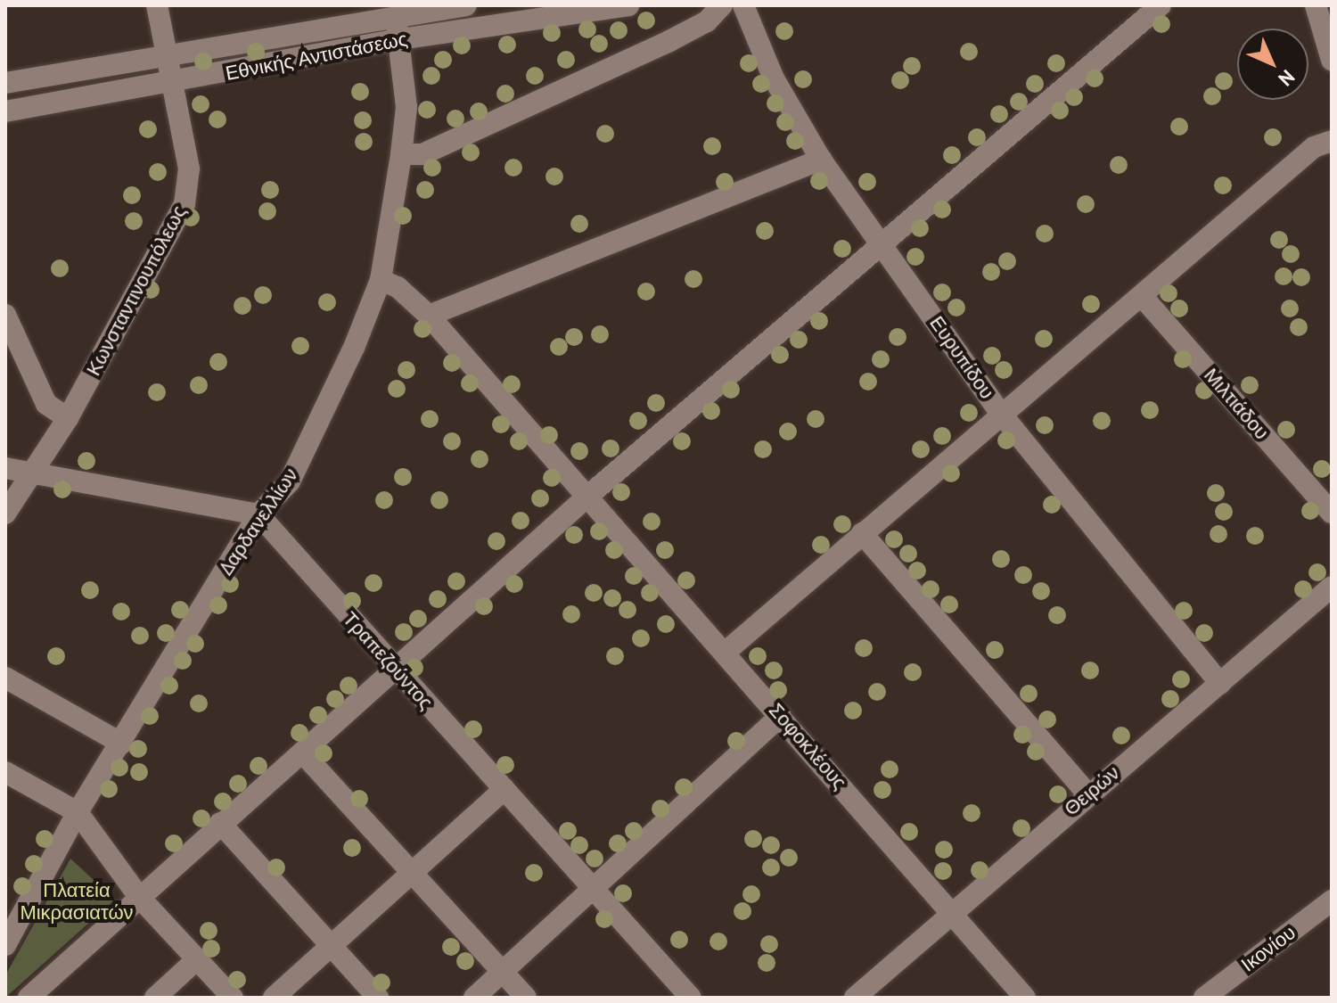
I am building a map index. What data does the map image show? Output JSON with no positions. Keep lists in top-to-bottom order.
{
  "streets": {
    "street": [
      "Εθνικής Αντιστάσεως",
      "Κωνσταντινουπόλεως",
      "Ευρυπίδου",
      "Μιλτιάδου",
      "Δαρδανελλίων",
      "Τραπεζούντος",
      "Σοφοκλέους",
      "Θειρών",
      "Ικονίου"
    ]
  },
  "crossings": [
    ["Εθνικής Αντιστάσεως", "Κωνσταντινουπόλεως"],
    ["Εθνικής Αντιστάσεως", "Δαρδανελλίων"],
    ["Ευρυπίδου", "Θειρών"],
    ["Δαρδανελλίων", "Τραπεζούντος"],
    ["Δαρδανελλίων", "Σοφοκλέους"],
    ["Σοφοκλέους", "Θειρών"]
  ],
  "parks": ["Πλατεία Μικρασιατών"],
  "north": "bottom right"
}
